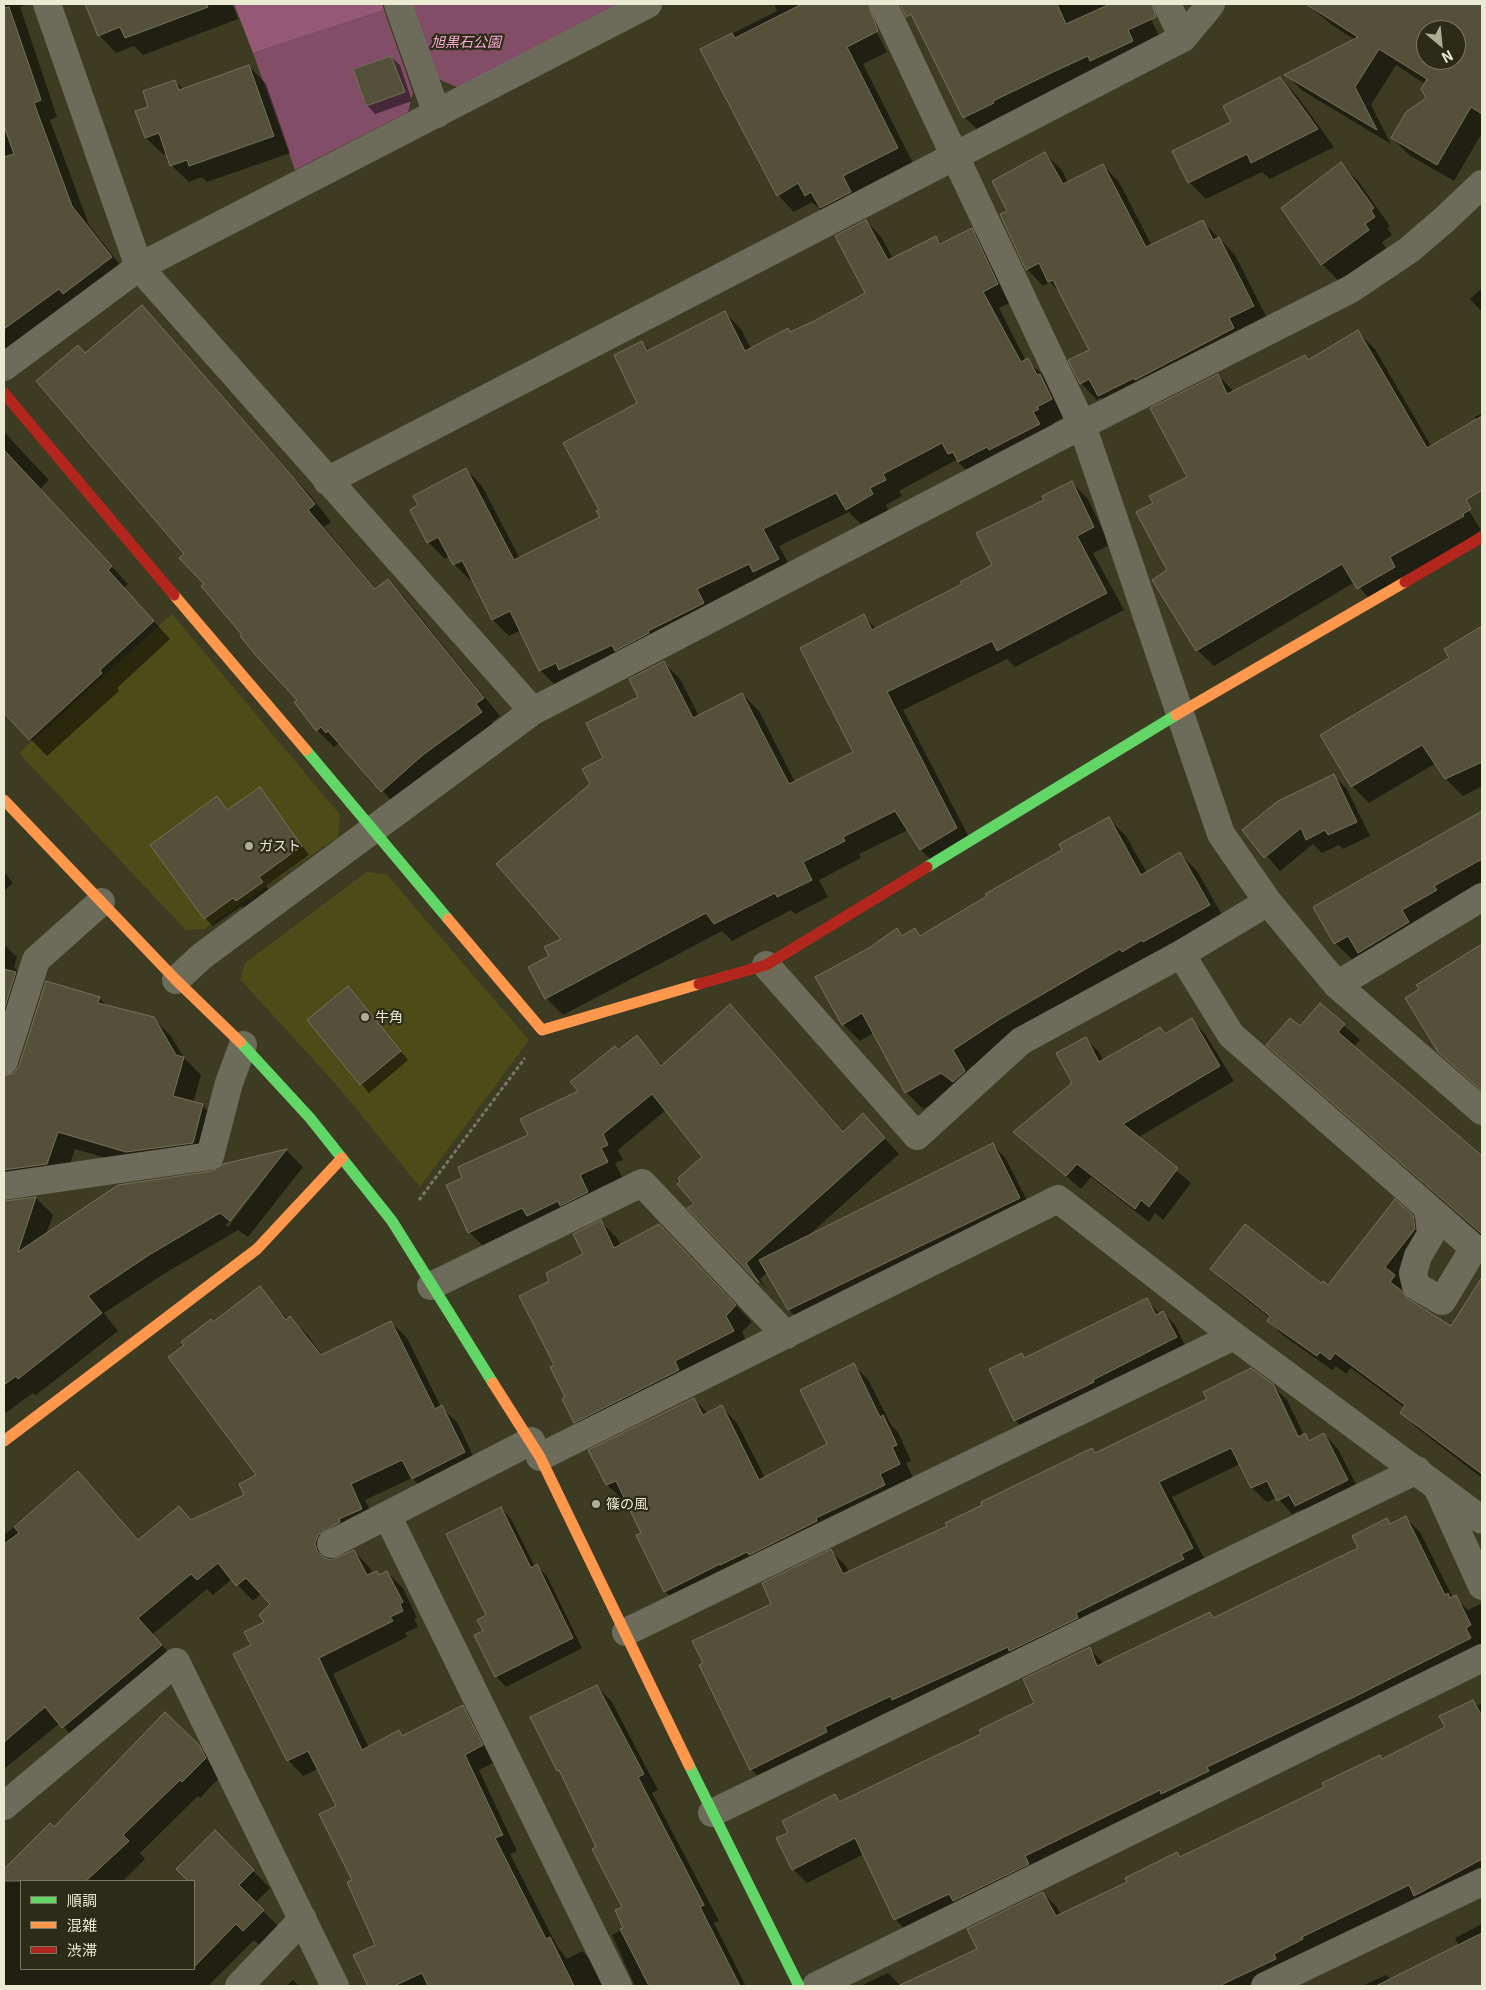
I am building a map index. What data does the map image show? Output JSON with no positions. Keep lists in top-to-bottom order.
{
  "parks": ["旭黒石公園"],
  "places": ["ガスト", "牛角", "篠の風"],
  "legend": ["順調", "混雑", "渋滞"],
  "north": "bottom right"
}
